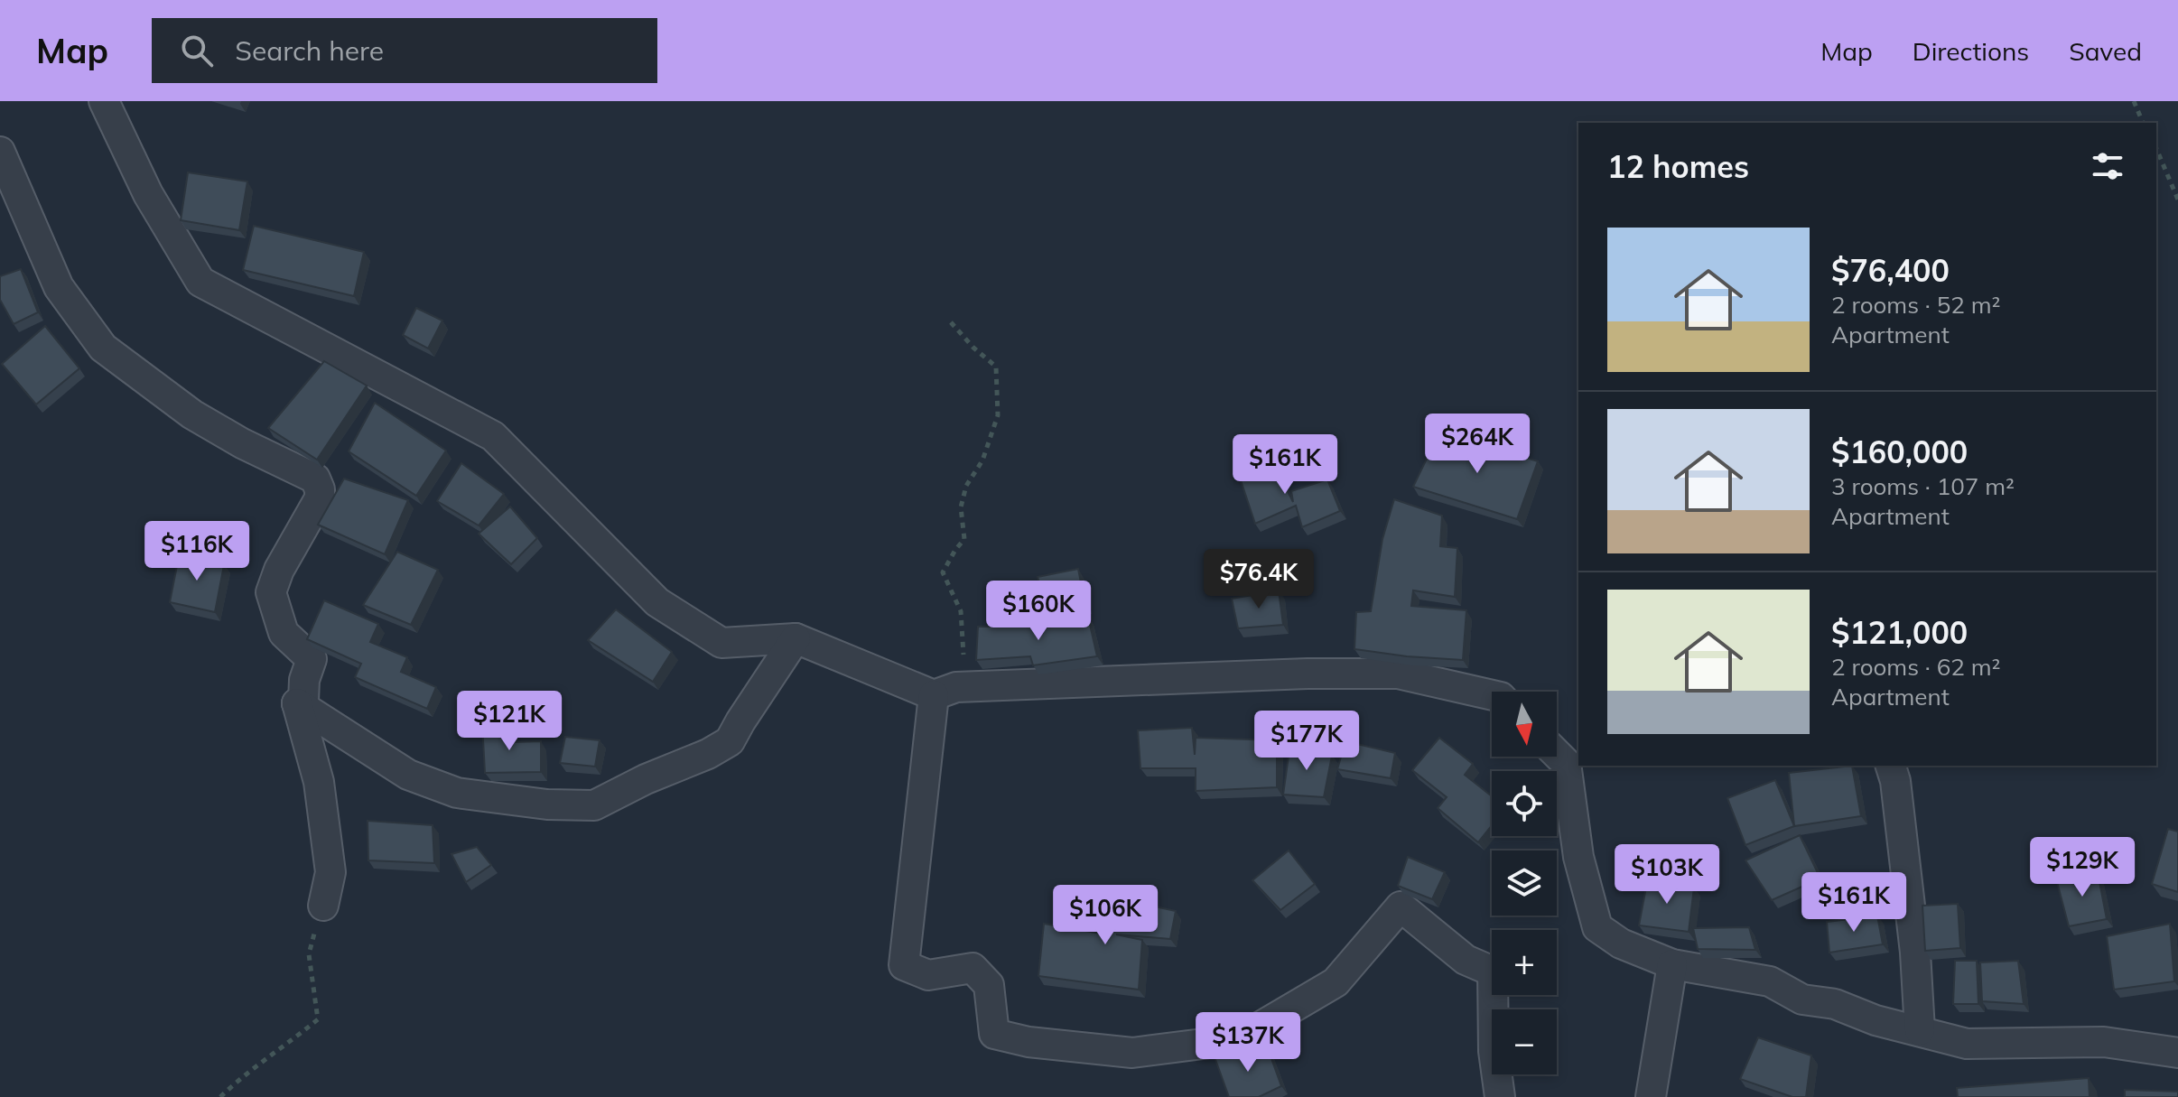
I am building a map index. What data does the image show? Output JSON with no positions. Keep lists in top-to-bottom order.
{
  "north": "bottom",
  "page": {
    "header": "Map",
    "search": "Search here",
    "nav": ["Map", "Directions", "Saved"],
    "heading": "12 homes",
    "list": [
      {
        "name": "$76,400",
        "note": "2 rooms · 52 m² · Apartment"
      },
      {
        "name": "$160,000",
        "note": "3 rooms · 107 m² · Apartment"
      },
      {
        "name": "$121,000",
        "note": "2 rooms · 62 m² · Apartment"
      }
    ],
    "price": [
      "$264K",
      "$161K",
      "$116K",
      "$76.4K",
      "$160K",
      "$121K",
      "$177K",
      "$129K",
      "$103K",
      "$161K",
      "$106K",
      "$137K"
    ],
    "map_buttons": ["+", "−"]
  }
}
